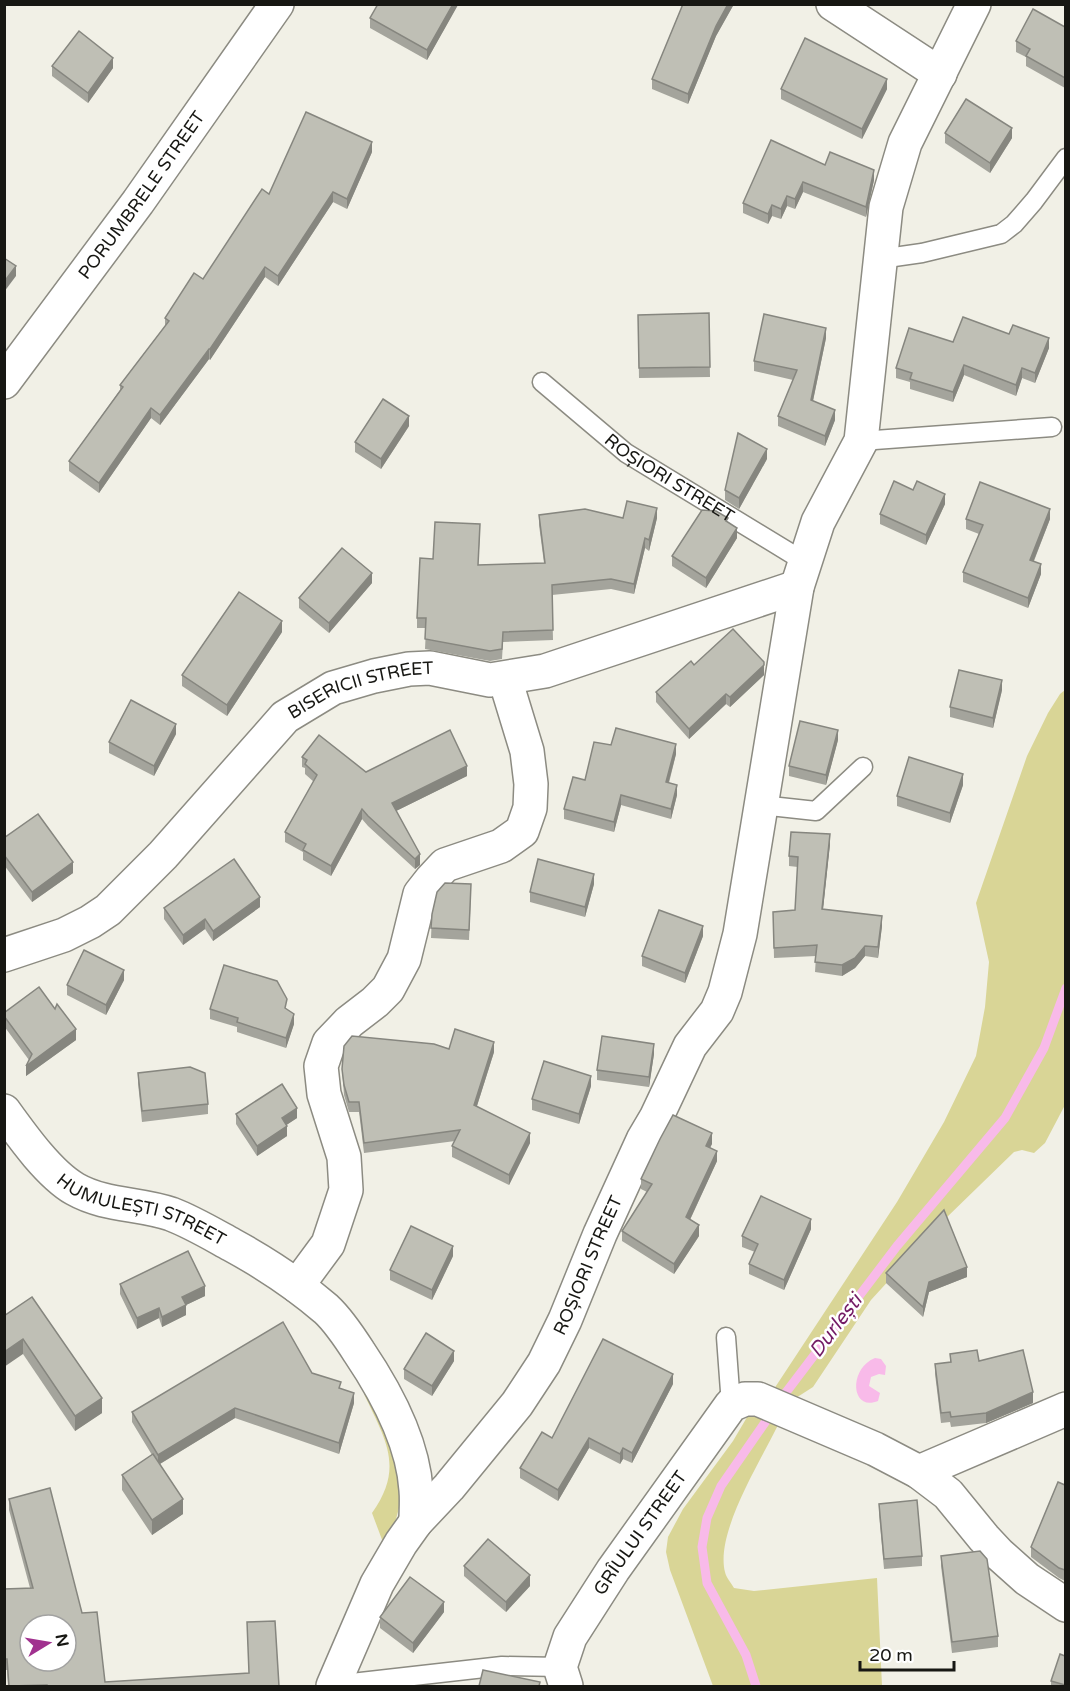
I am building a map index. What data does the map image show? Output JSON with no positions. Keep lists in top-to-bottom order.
{
  "streets": {
    "street": [
      "PORUMBRELE STREET",
      "ROȘIORI STREET",
      "BISERICII STREET",
      "HUMULEȘTI STREET",
      "GRÎULUI STREET"
    ]
  },
  "crossings": [
    ["ROȘIORI STREET", "BISERICII STREET"],
    ["ROȘIORI STREET", "HUMULEȘTI STREET"],
    ["ROȘIORI STREET", "GRÎULUI STREET"]
  ],
  "water": ["Durlești"],
  "scale_bar": "20 m",
  "north": "right"
}
